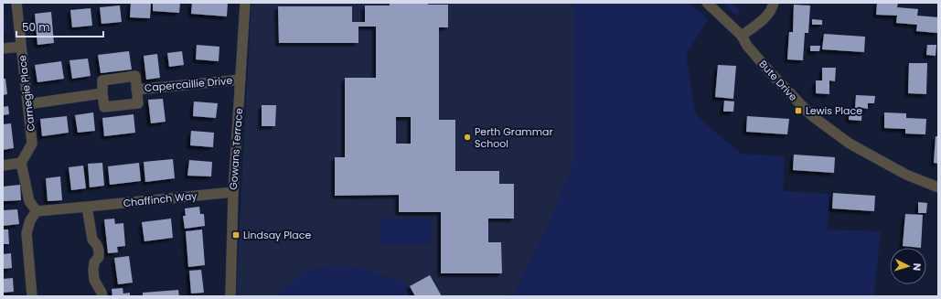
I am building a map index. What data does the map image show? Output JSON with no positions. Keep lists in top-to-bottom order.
{
  "streets": {
    "street": [
      "Bute Drive",
      "Capercaillie Drive",
      "Carnegie Place",
      "Gowans Terrace",
      "Chaffinch Way"
    ]
  },
  "crossings": [
    ["Capercaillie Drive", "Gowans Terrace"],
    ["Gowans Terrace", "Chaffinch Way"]
  ],
  "places": {
    "transit": ["Lewis Place", "Lindsay Place"],
    "other": ["Perth Grammar School"]
  },
  "scale_bar": "50 m",
  "north": "right"
}
